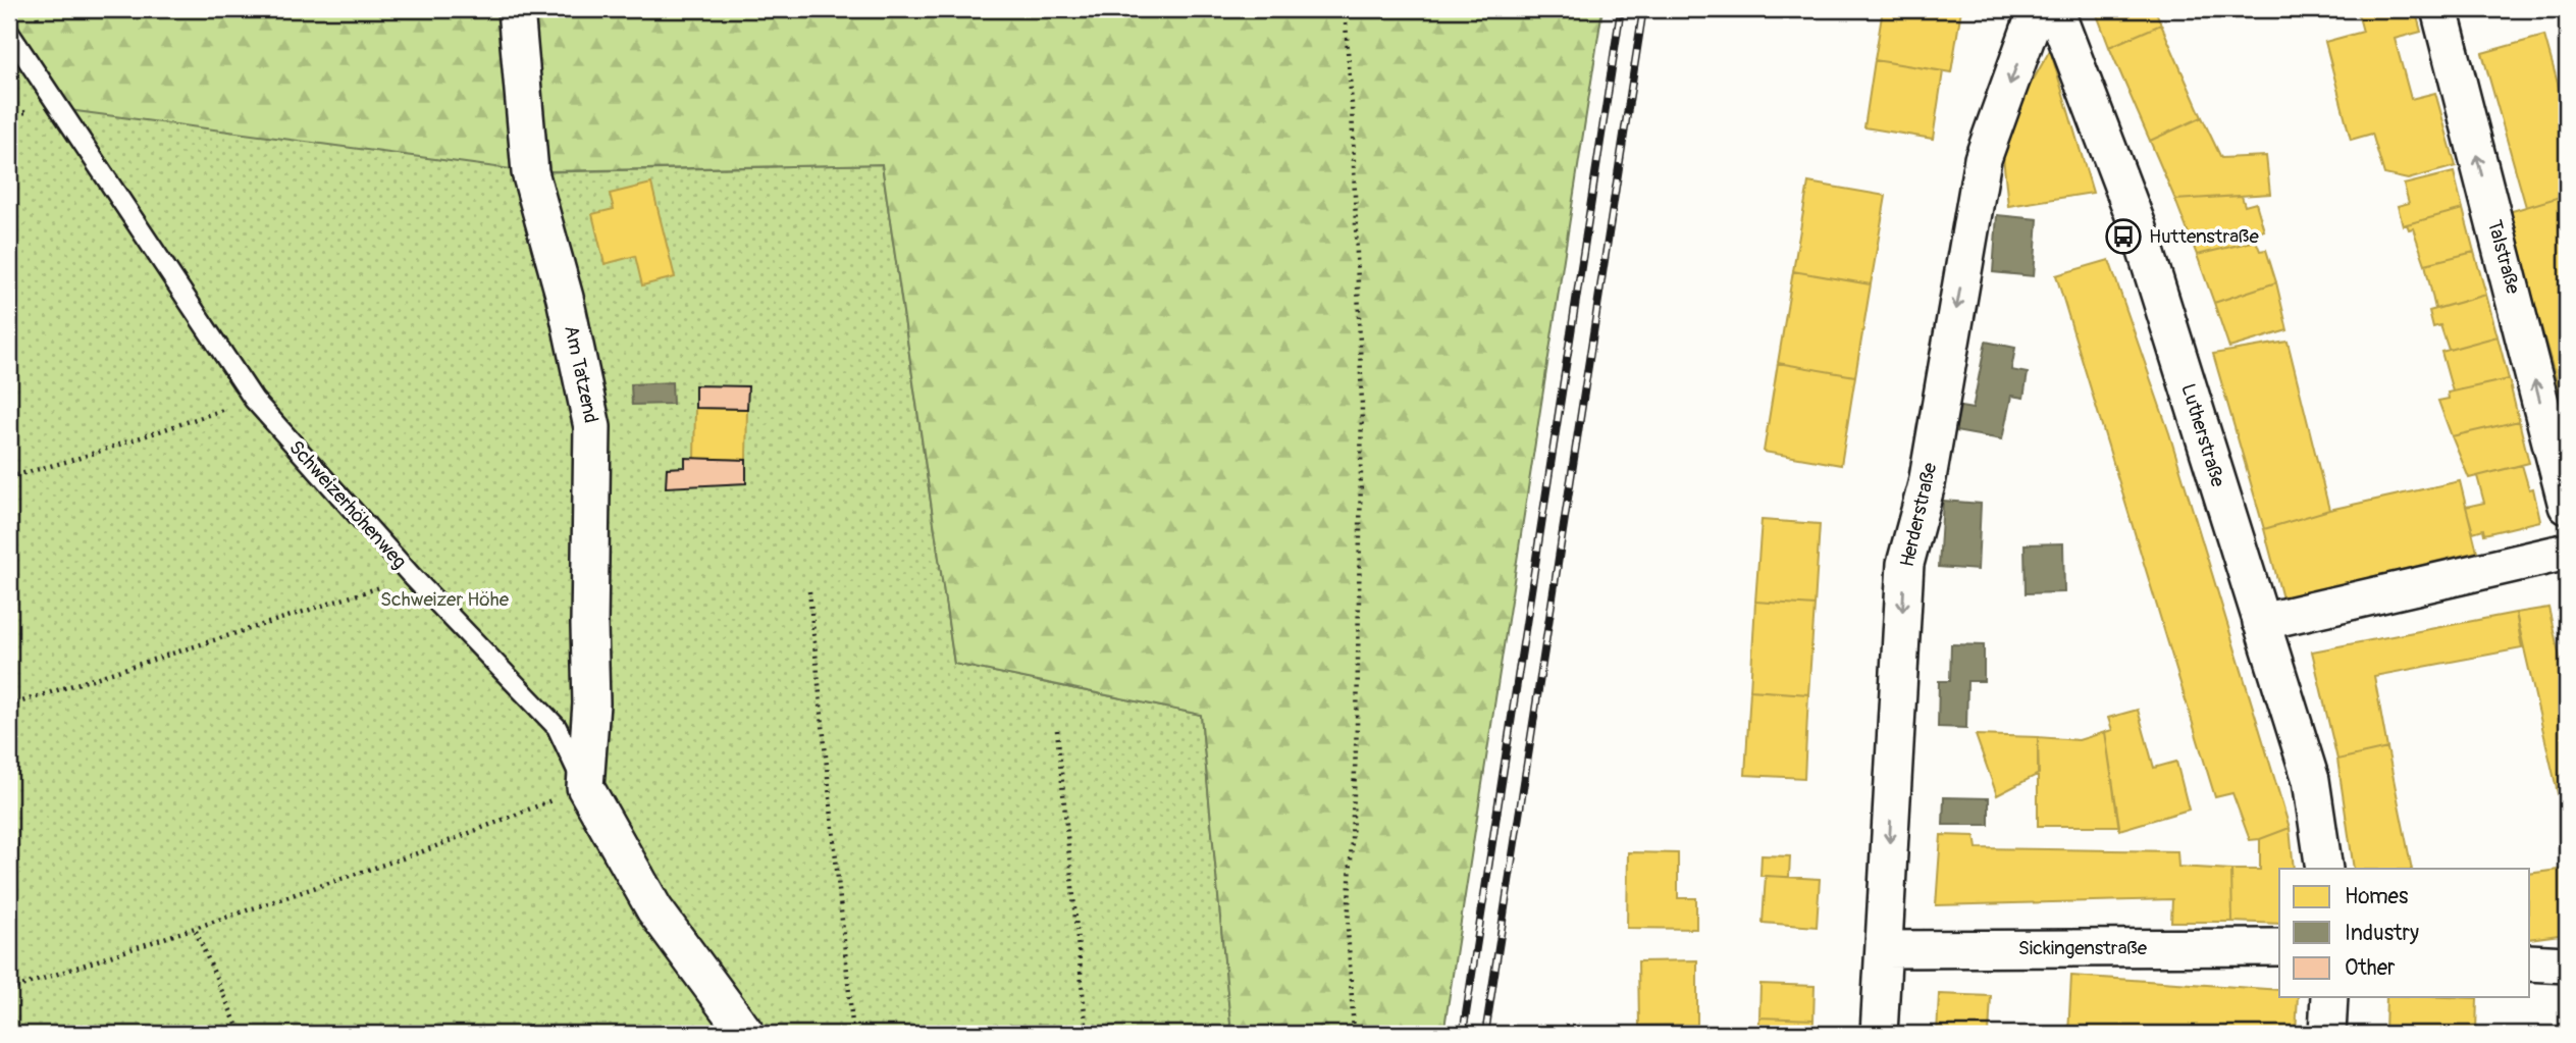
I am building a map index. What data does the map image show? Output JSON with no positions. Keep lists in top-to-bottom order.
{
  "streets": {
    "street": [
      "Talstraße",
      "Am Tatzend",
      "Lutherstraße",
      "Schweizerhöhenweg",
      "Herderstraße",
      "Sickingenstraße"
    ]
  },
  "crossings": [
    ["Am Tatzend", "Schweizerhöhenweg"],
    ["Herderstraße", "Sickingenstraße"]
  ],
  "one_way": ["Talstraße", "Herderstraße"],
  "parks": ["Schweizer Höhe"],
  "places": {
    "bus stop": ["Huttenstraße"]
  },
  "legend": ["Homes", "Industry", "Other"]
}
